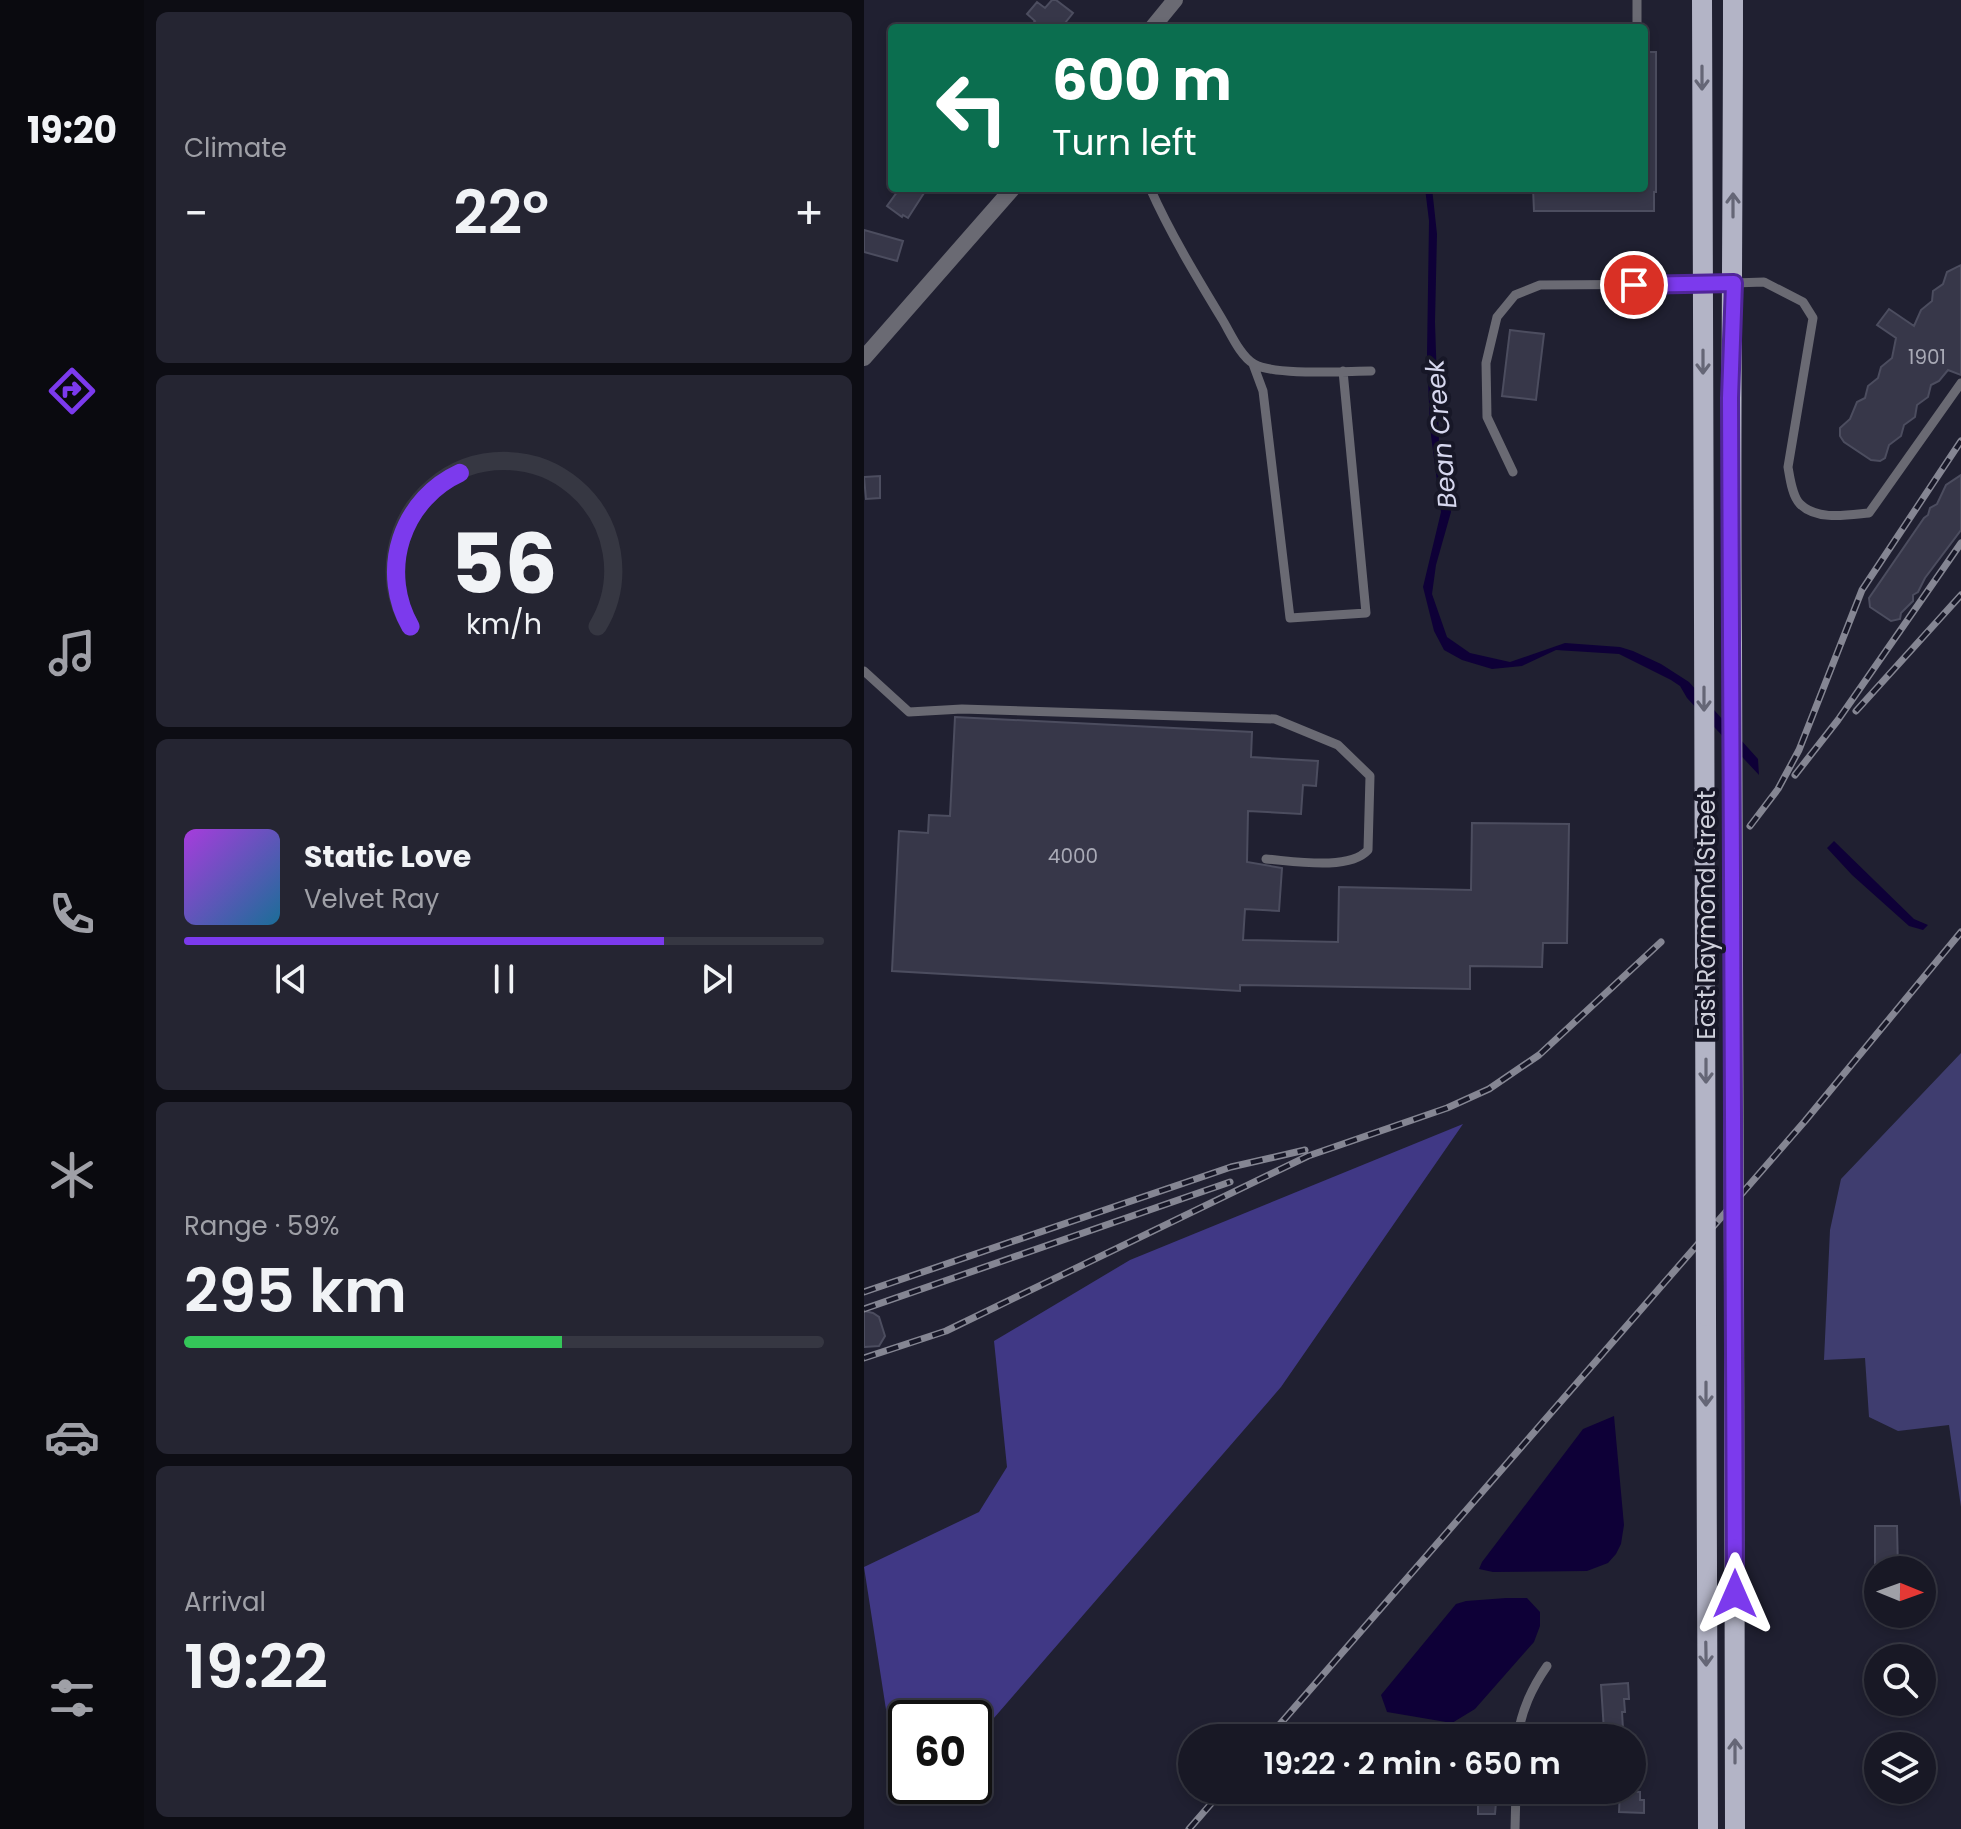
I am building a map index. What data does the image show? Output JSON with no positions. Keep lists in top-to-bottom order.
{
  "streets": {
    "main road": ["East Raymond Street"]
  },
  "water": ["Bean Creek"],
  "house_numbers": ["1901", "4000"],
  "north": "right",
  "page": {
    "tabs": "19:20",
    "tile": [
      "Climate",
      ["Range · 59%", "295 km"],
      ["Arrival", "19:22"]
    ],
    "turn": ["600 m", "Turn left"],
    "heat": ["−", "22°", "+"],
    "song": ["Static Love", "Velvet Ray"],
    "limit": "60",
    "trip": "19:22 · 2 min · 650 m",
    "gauge": ["56", "km/h"]
  }
}
